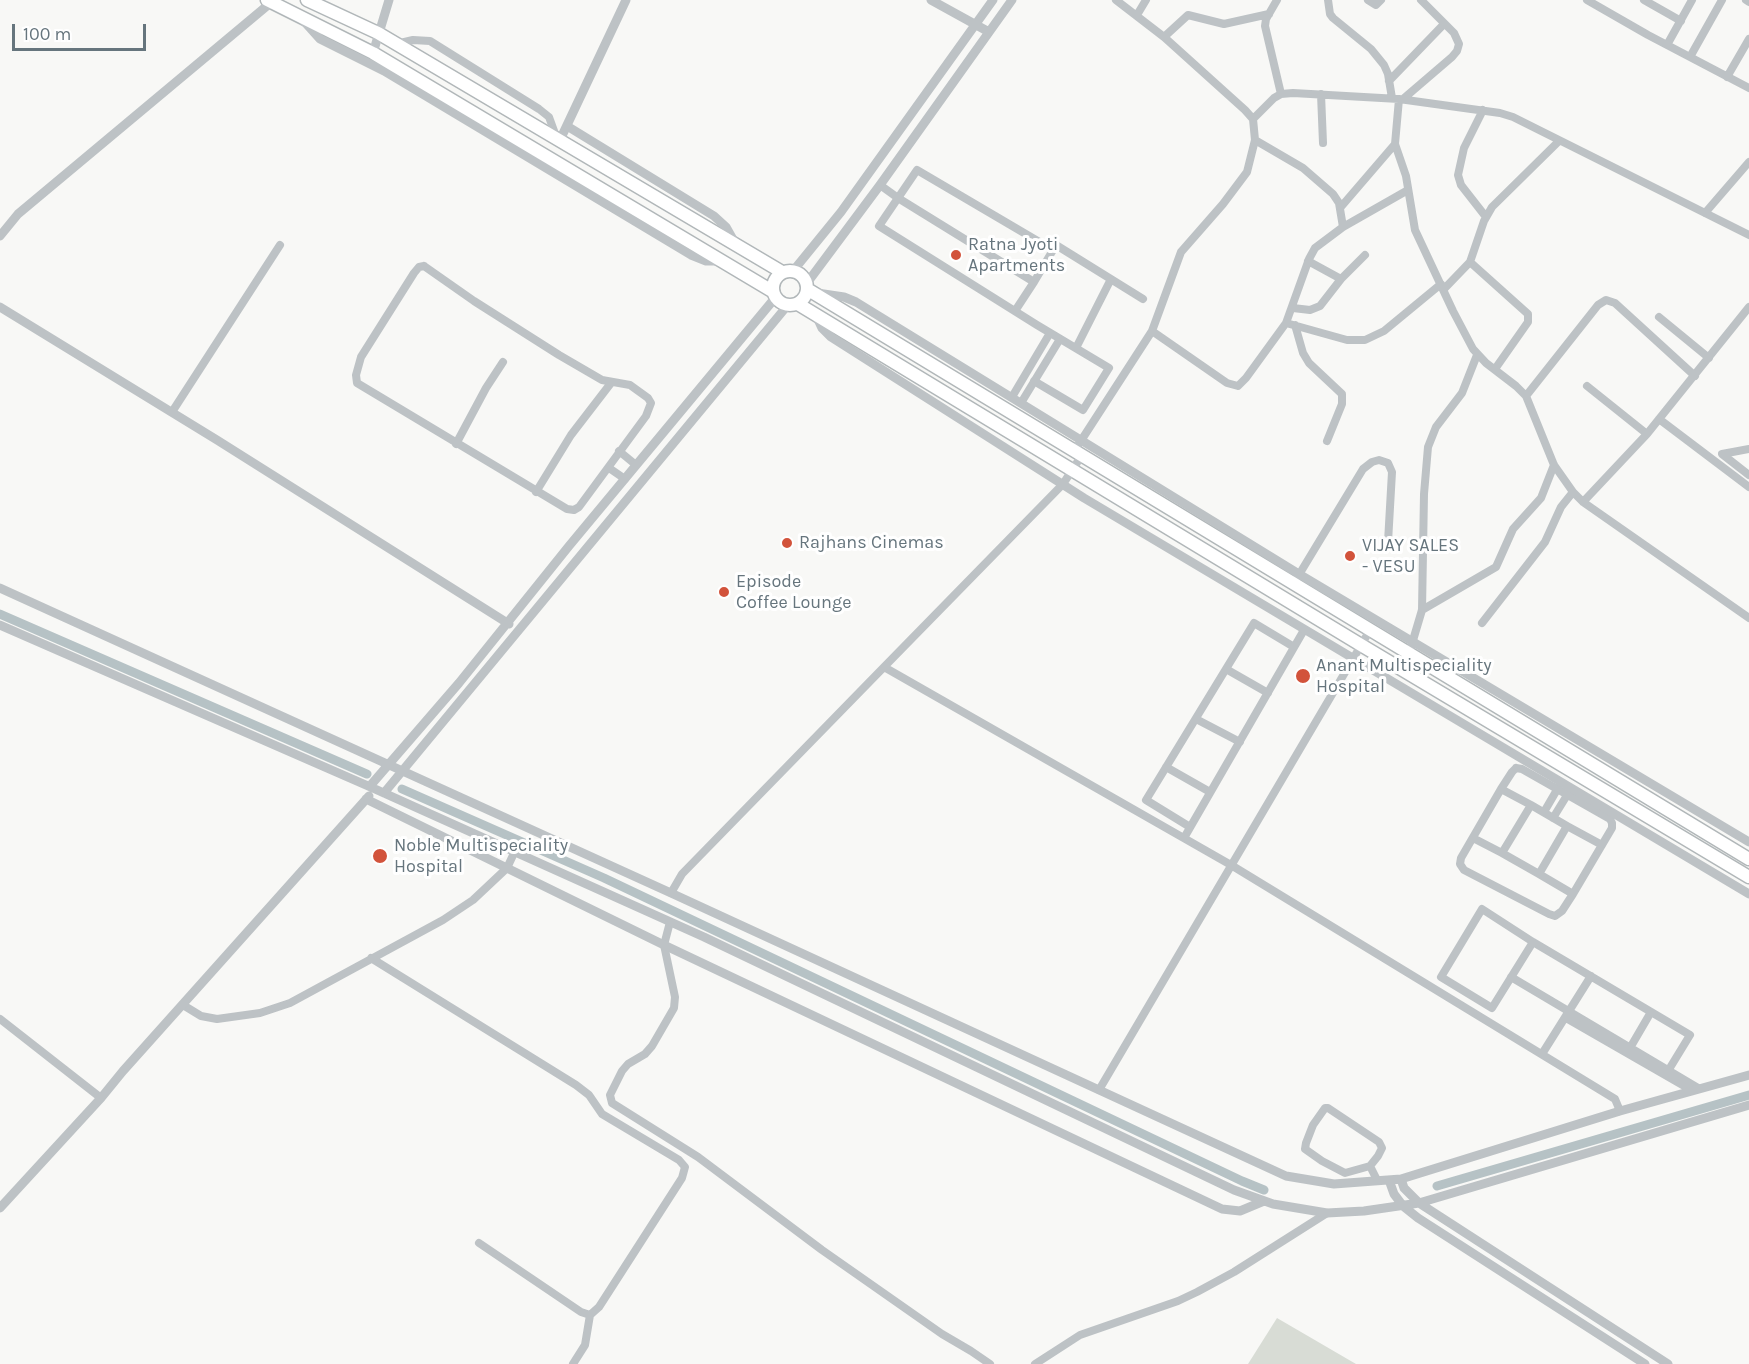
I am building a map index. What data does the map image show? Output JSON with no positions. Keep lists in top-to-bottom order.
{
  "places": [
    "Ratna Jyoti Apartments",
    "Rajhans Cinemas",
    "VIJAY SALES - VESU",
    "Episode Coffee Lounge",
    "Anant Multispeciality Hospital",
    "Noble Multispeciality Hospital"
  ],
  "scale_bar": "100 m"
}
